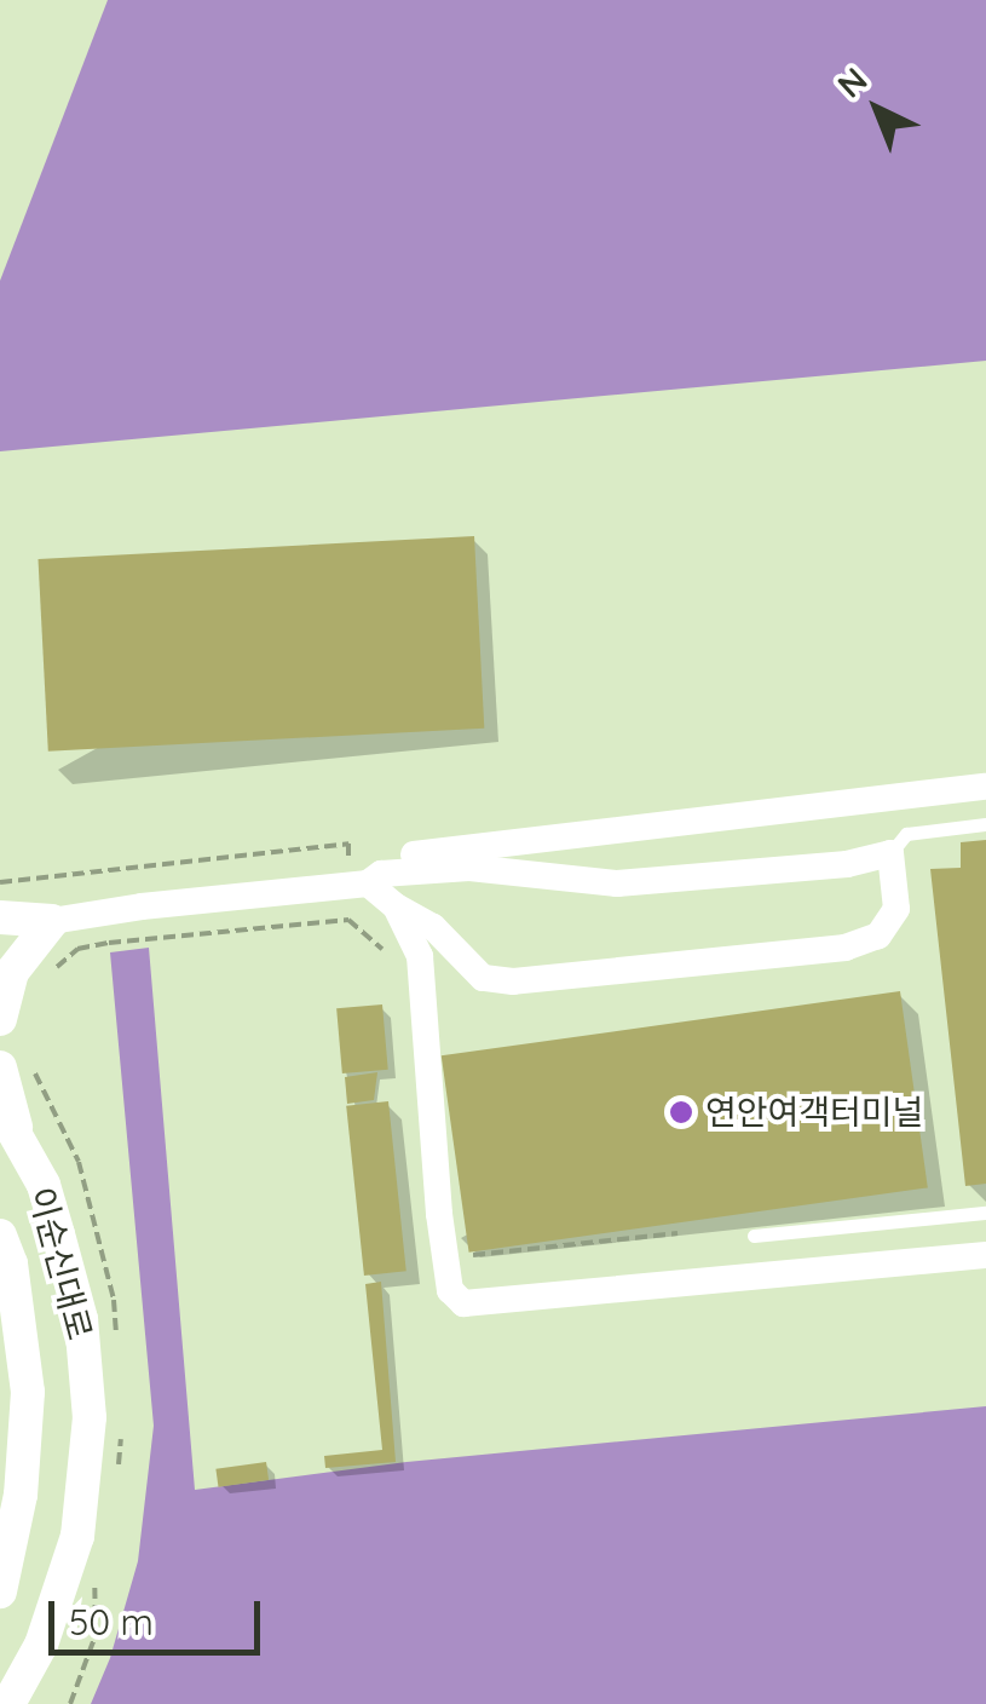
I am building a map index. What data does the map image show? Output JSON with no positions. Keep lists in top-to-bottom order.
{
  "streets": {
    "street": ["이순신대로"]
  },
  "places": ["연안여객터미널"],
  "scale_bar": "50 m",
  "north": "top left"
}
